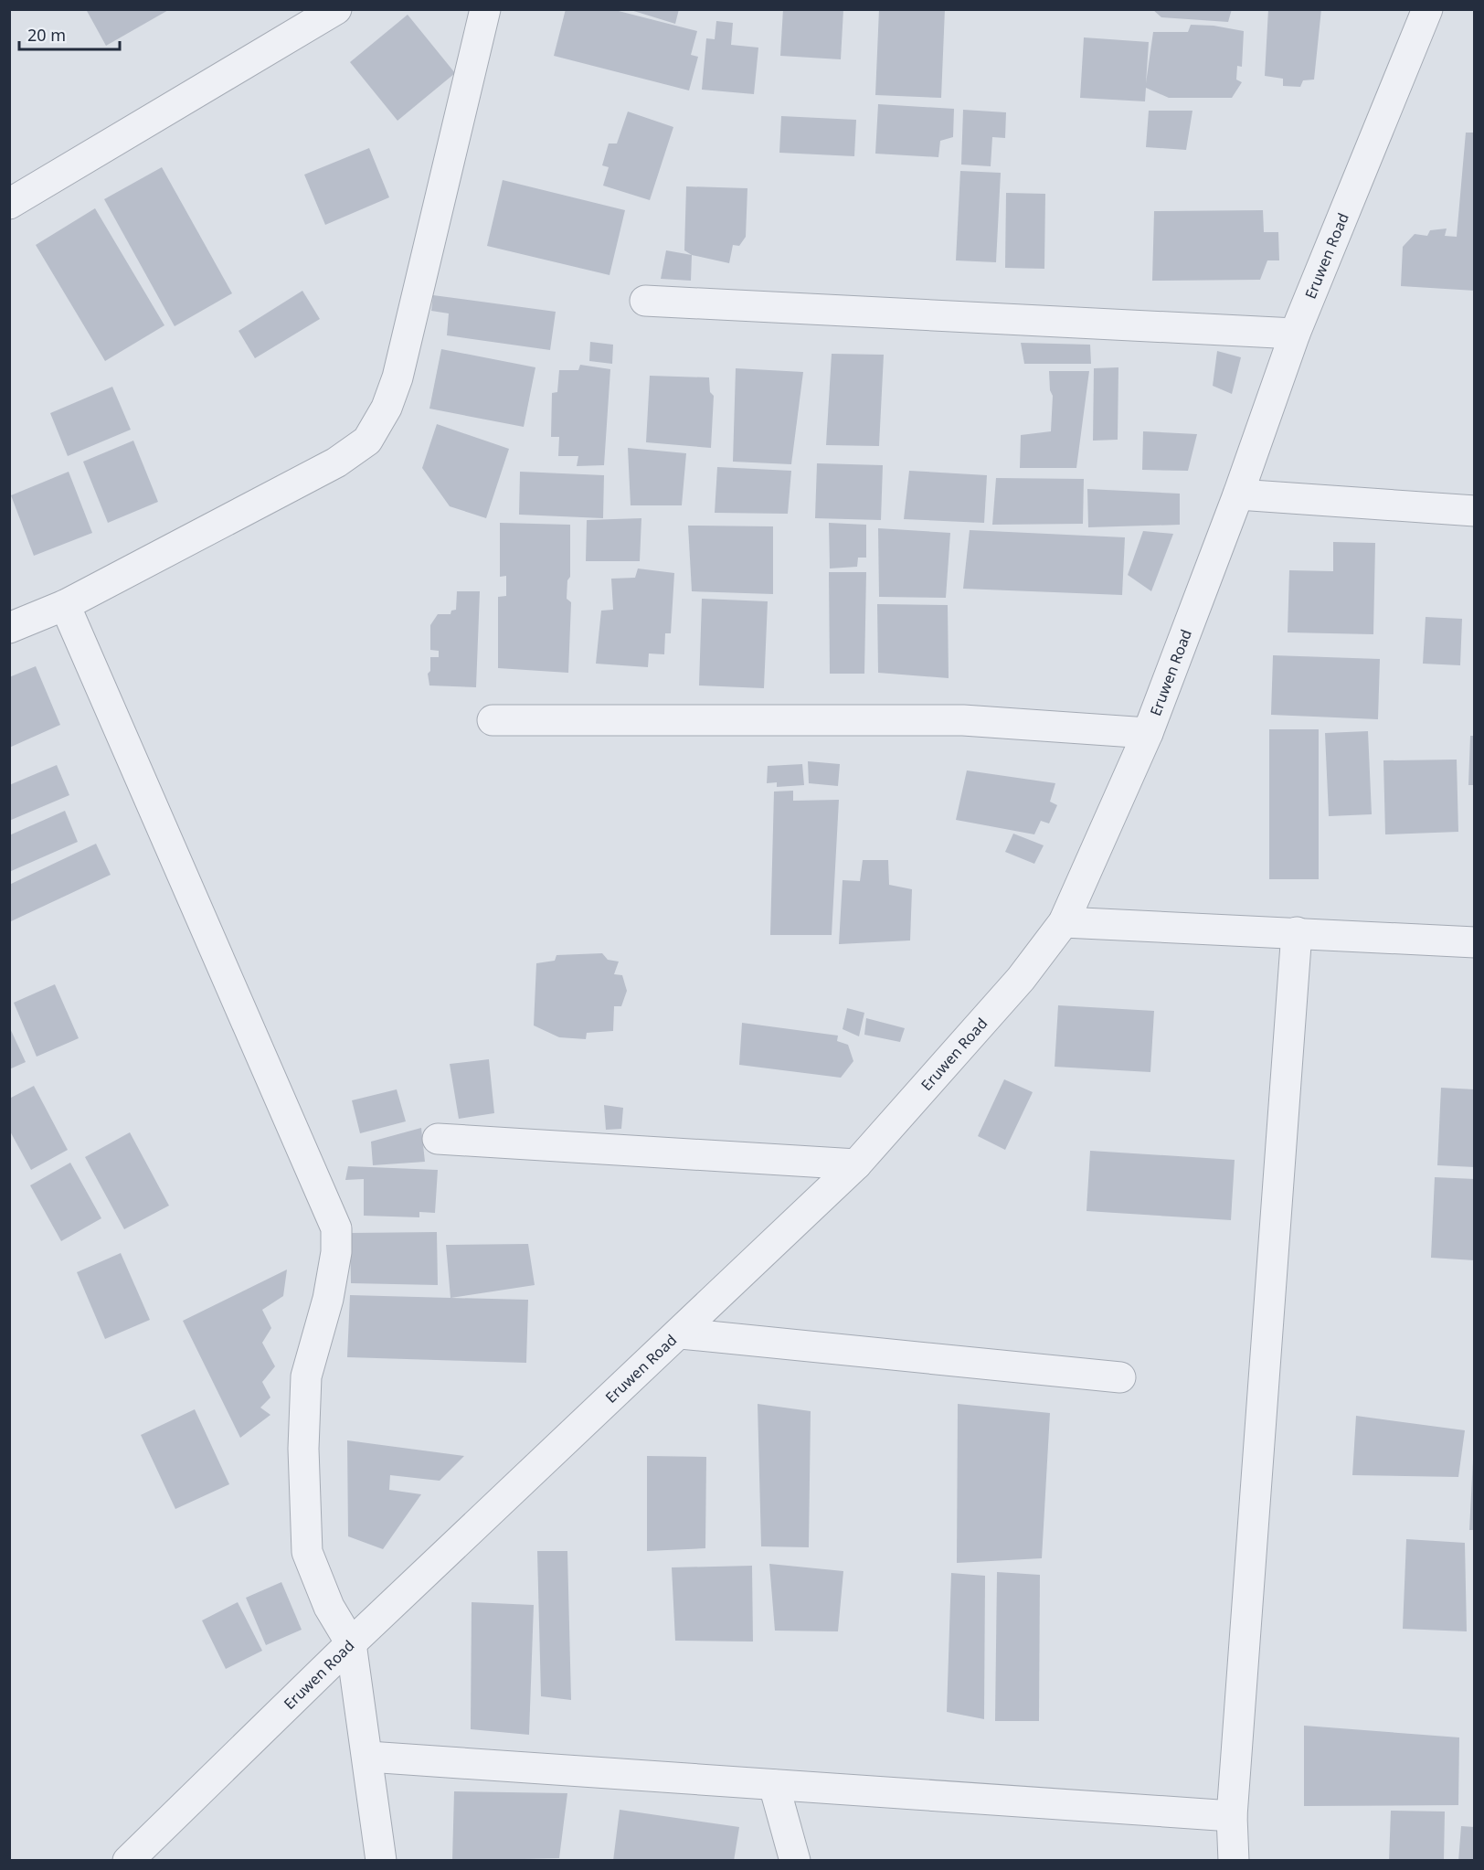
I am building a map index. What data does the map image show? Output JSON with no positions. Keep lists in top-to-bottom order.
{
  "streets": {
    "street": ["Eruwen Road"]
  },
  "scale_bar": "20 m"
}
